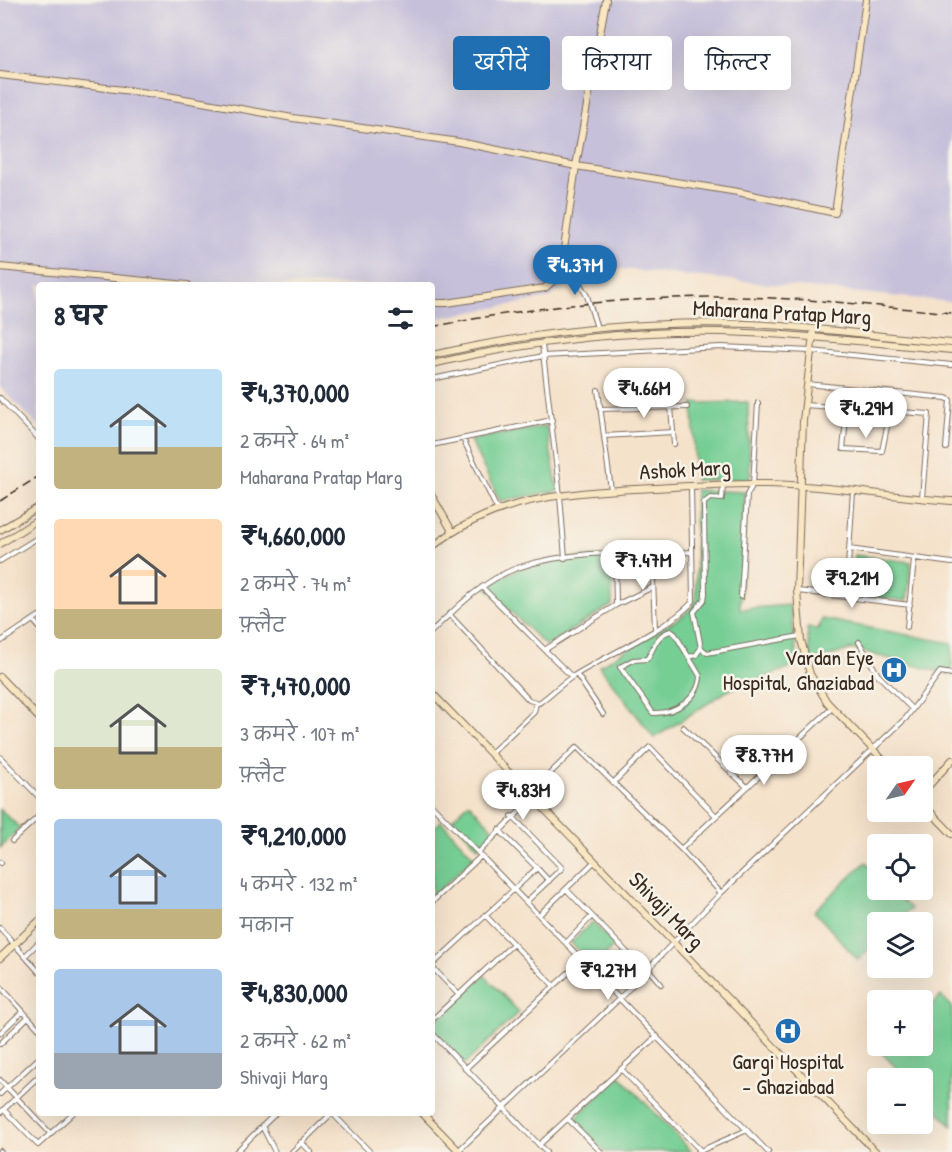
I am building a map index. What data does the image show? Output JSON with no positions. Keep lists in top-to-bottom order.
{
  "streets": {
    "street": ["Maharana Pratap Marg", "Ashok Marg", "Shivaji Marg"]
  },
  "places": {
    "hospital": ["Vardan Eye Hospital, Ghaziabad", "Gargi Hospital - Ghaziabad"]
  },
  "north": "top right",
  "page": {
    "chip": ["खरीदें", "किराया", "फ़िल्टर"],
    "price": [
      "₹4.37M",
      "₹4.66M",
      "₹4.29M",
      "₹7.47M",
      "₹9.21M",
      "₹8.77M",
      "₹4.83M",
      "₹9.27M"
    ],
    "heading": "8 घर",
    "list": [
      {
        "name": "₹4,370,000",
        "note": "2 कमरे · 64 m² · Maharana Pratap Marg"
      },
      {
        "name": "₹4,660,000",
        "note": "2 कमरे · 74 m² · फ़्लैट"
      },
      {
        "name": "₹7,470,000",
        "note": "3 कमरे · 107 m² · फ़्लैट"
      },
      {
        "name": "₹9,210,000",
        "note": "4 कमरे · 132 m² · मकान"
      },
      {
        "name": "₹4,830,000",
        "note": "2 कमरे · 62 m² · Shivaji Marg"
      }
    ],
    "map_buttons": ["+", "−"]
  }
}
